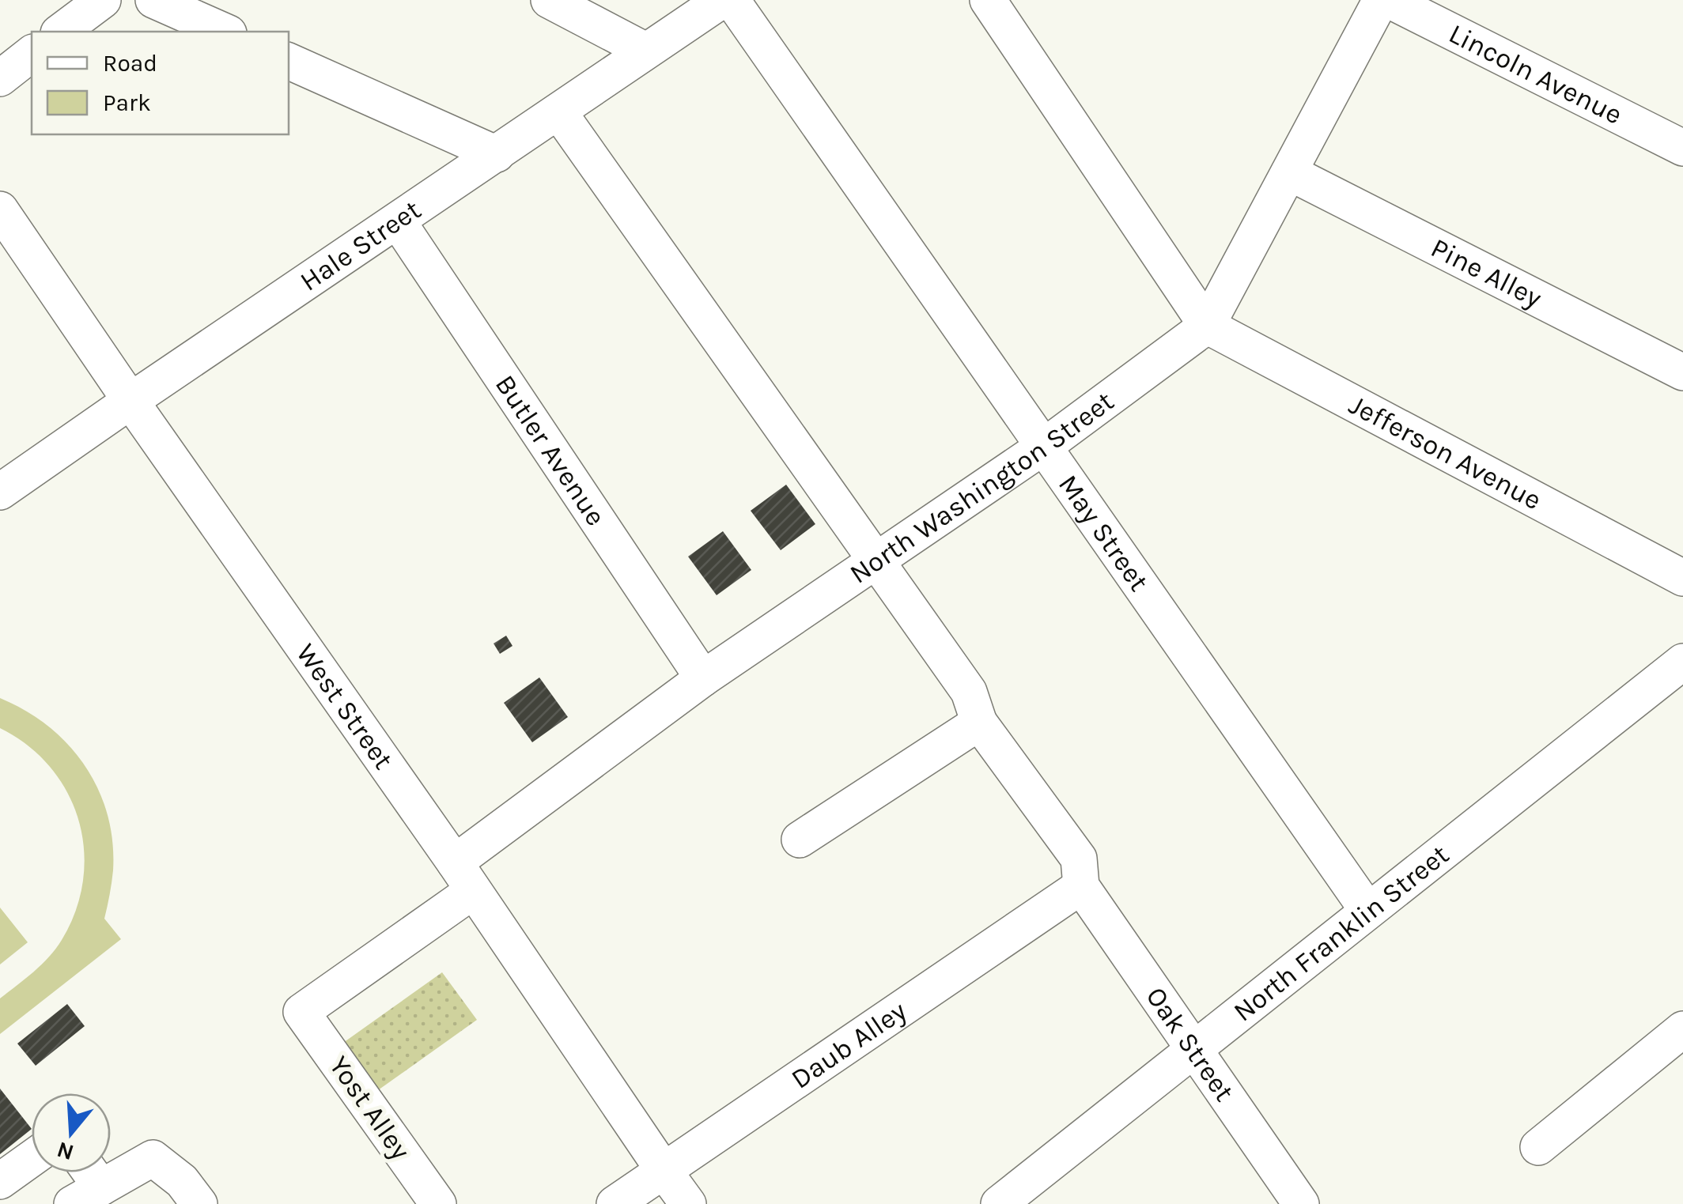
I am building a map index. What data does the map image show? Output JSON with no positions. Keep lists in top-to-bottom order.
{
  "streets": {
    "street": [
      "Lincoln Avenue",
      "Hale Street",
      "Pine Alley",
      "Butler Avenue",
      "Jefferson Avenue",
      "North Washington Street",
      "May Street",
      "West Street",
      "North Franklin Street",
      "Daub Alley",
      "Oak Street",
      "Yost Alley"
    ]
  },
  "crossings": [
    ["Hale Street", "Butler Avenue"],
    ["Hale Street", "West Street"],
    ["Pine Alley", "North Washington Street"],
    ["Butler Avenue", "North Washington Street"],
    ["Jefferson Avenue", "North Washington Street"],
    ["North Washington Street", "May Street"],
    ["North Washington Street", "West Street"],
    ["North Washington Street", "Yost Alley"],
    ["May Street", "North Franklin Street"],
    ["West Street", "Daub Alley"],
    ["North Franklin Street", "Oak Street"],
    ["Daub Alley", "Oak Street"]
  ],
  "legend": ["Road", "Park"],
  "north": "bottom"
}
